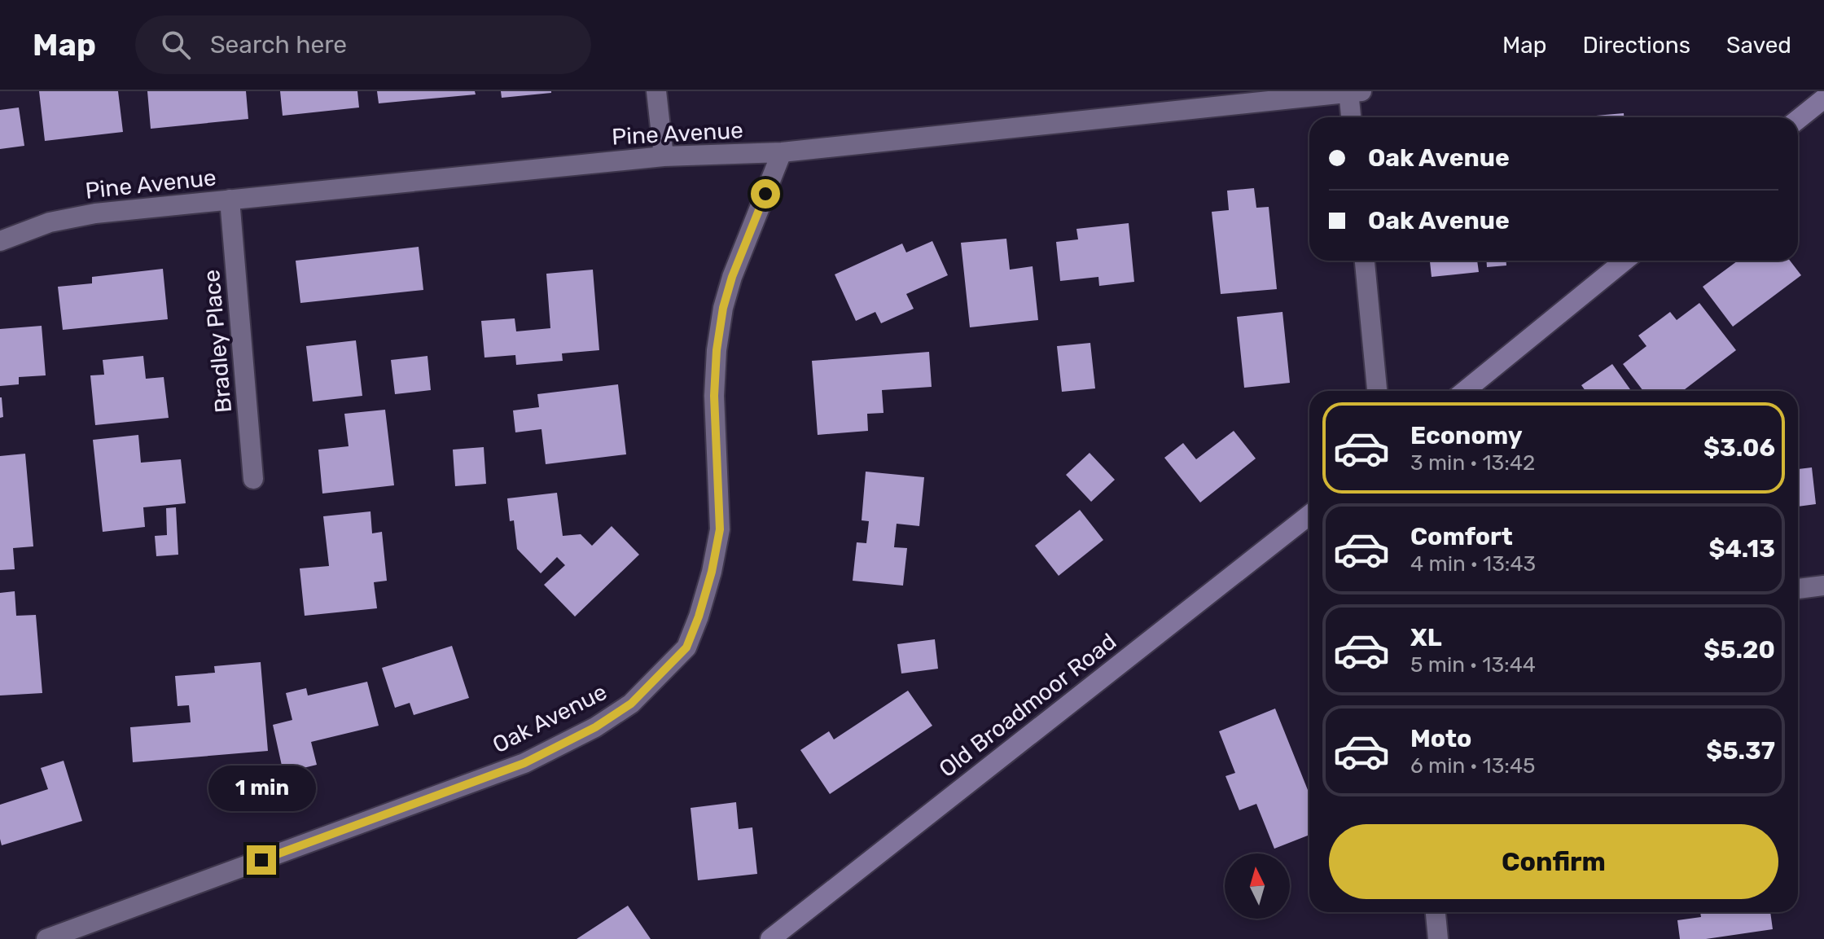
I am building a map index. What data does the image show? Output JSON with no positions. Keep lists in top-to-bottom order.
{
  "streets": {
    "street": [
      "Pine Avenue",
      "Bradley Place",
      "Old Broadmoor Road",
      "Oak Avenue"
    ]
  },
  "crossings": [
    ["Pine Avenue", "Bradley Place"],
    ["Pine Avenue", "Oak Avenue"]
  ],
  "north": "top",
  "page": {
    "header": "Map",
    "search": "Search here",
    "nav": ["Map", "Directions", "Saved"],
    "banner": ["Oak Avenue", "Oak Avenue"],
    "list": [
      {
        "name": "Economy",
        "note": "3 min · 13:42",
        "value": "$3.06"
      },
      {
        "name": "Comfort",
        "note": "4 min · 13:43",
        "value": "$4.13"
      },
      {
        "name": "XL",
        "note": "5 min · 13:44",
        "value": "$5.20"
      },
      {
        "name": "Moto",
        "note": "6 min · 13:45",
        "value": "$5.37"
      }
    ],
    "bubble": "1 min",
    "buttons": "Confirm"
  }
}
